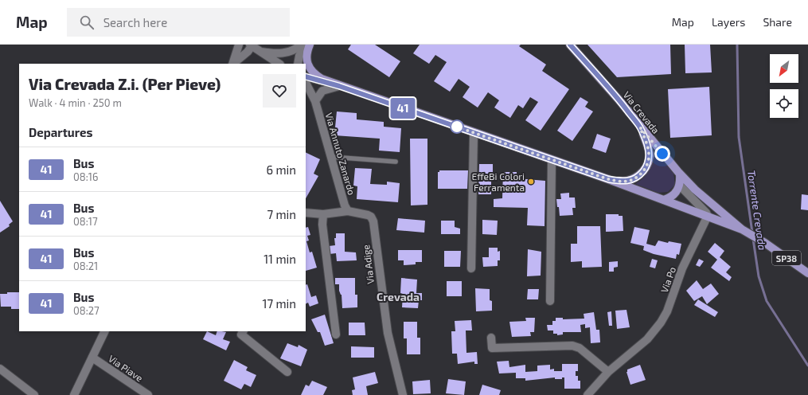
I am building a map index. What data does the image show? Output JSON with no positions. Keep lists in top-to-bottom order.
{
  "streets": {
    "main road": ["Via Crevada", "SP38"],
    "street": [
      "Via Annuto Zanardo",
      "Via Adige",
      "Via Po",
      "Via Piave"
    ]
  },
  "crossings": [
    ["Via Crevada", "Via Po"],
    ["Via Annuto Zanardo", "Via Adige"]
  ],
  "districts": ["Crevada"],
  "water": ["Torrente Crevada"],
  "places": ["EffeBi Colori Ferramenta"],
  "lines": ["bus line 41"],
  "north": "bottom left",
  "page": {
    "header": "Map",
    "search": "Search here",
    "nav": ["Map", "Layers", "Share"],
    "on_map": "41",
    "heading": [
      ["Via Crevada Z.i. (Per Pieve)", "Walk · 4 min · 250 m"],
      "Departures"
    ],
    "list": [
      {
        "mark": "41",
        "name": "Bus",
        "note": "08:16",
        "value": "6 min"
      },
      {
        "mark": "41",
        "name": "Bus",
        "note": "08:17",
        "value": "7 min"
      },
      {
        "mark": "41",
        "name": "Bus",
        "note": "08:21",
        "value": "11 min"
      },
      {
        "mark": "41",
        "name": "Bus",
        "note": "08:27",
        "value": "17 min"
      }
    ]
  }
}
